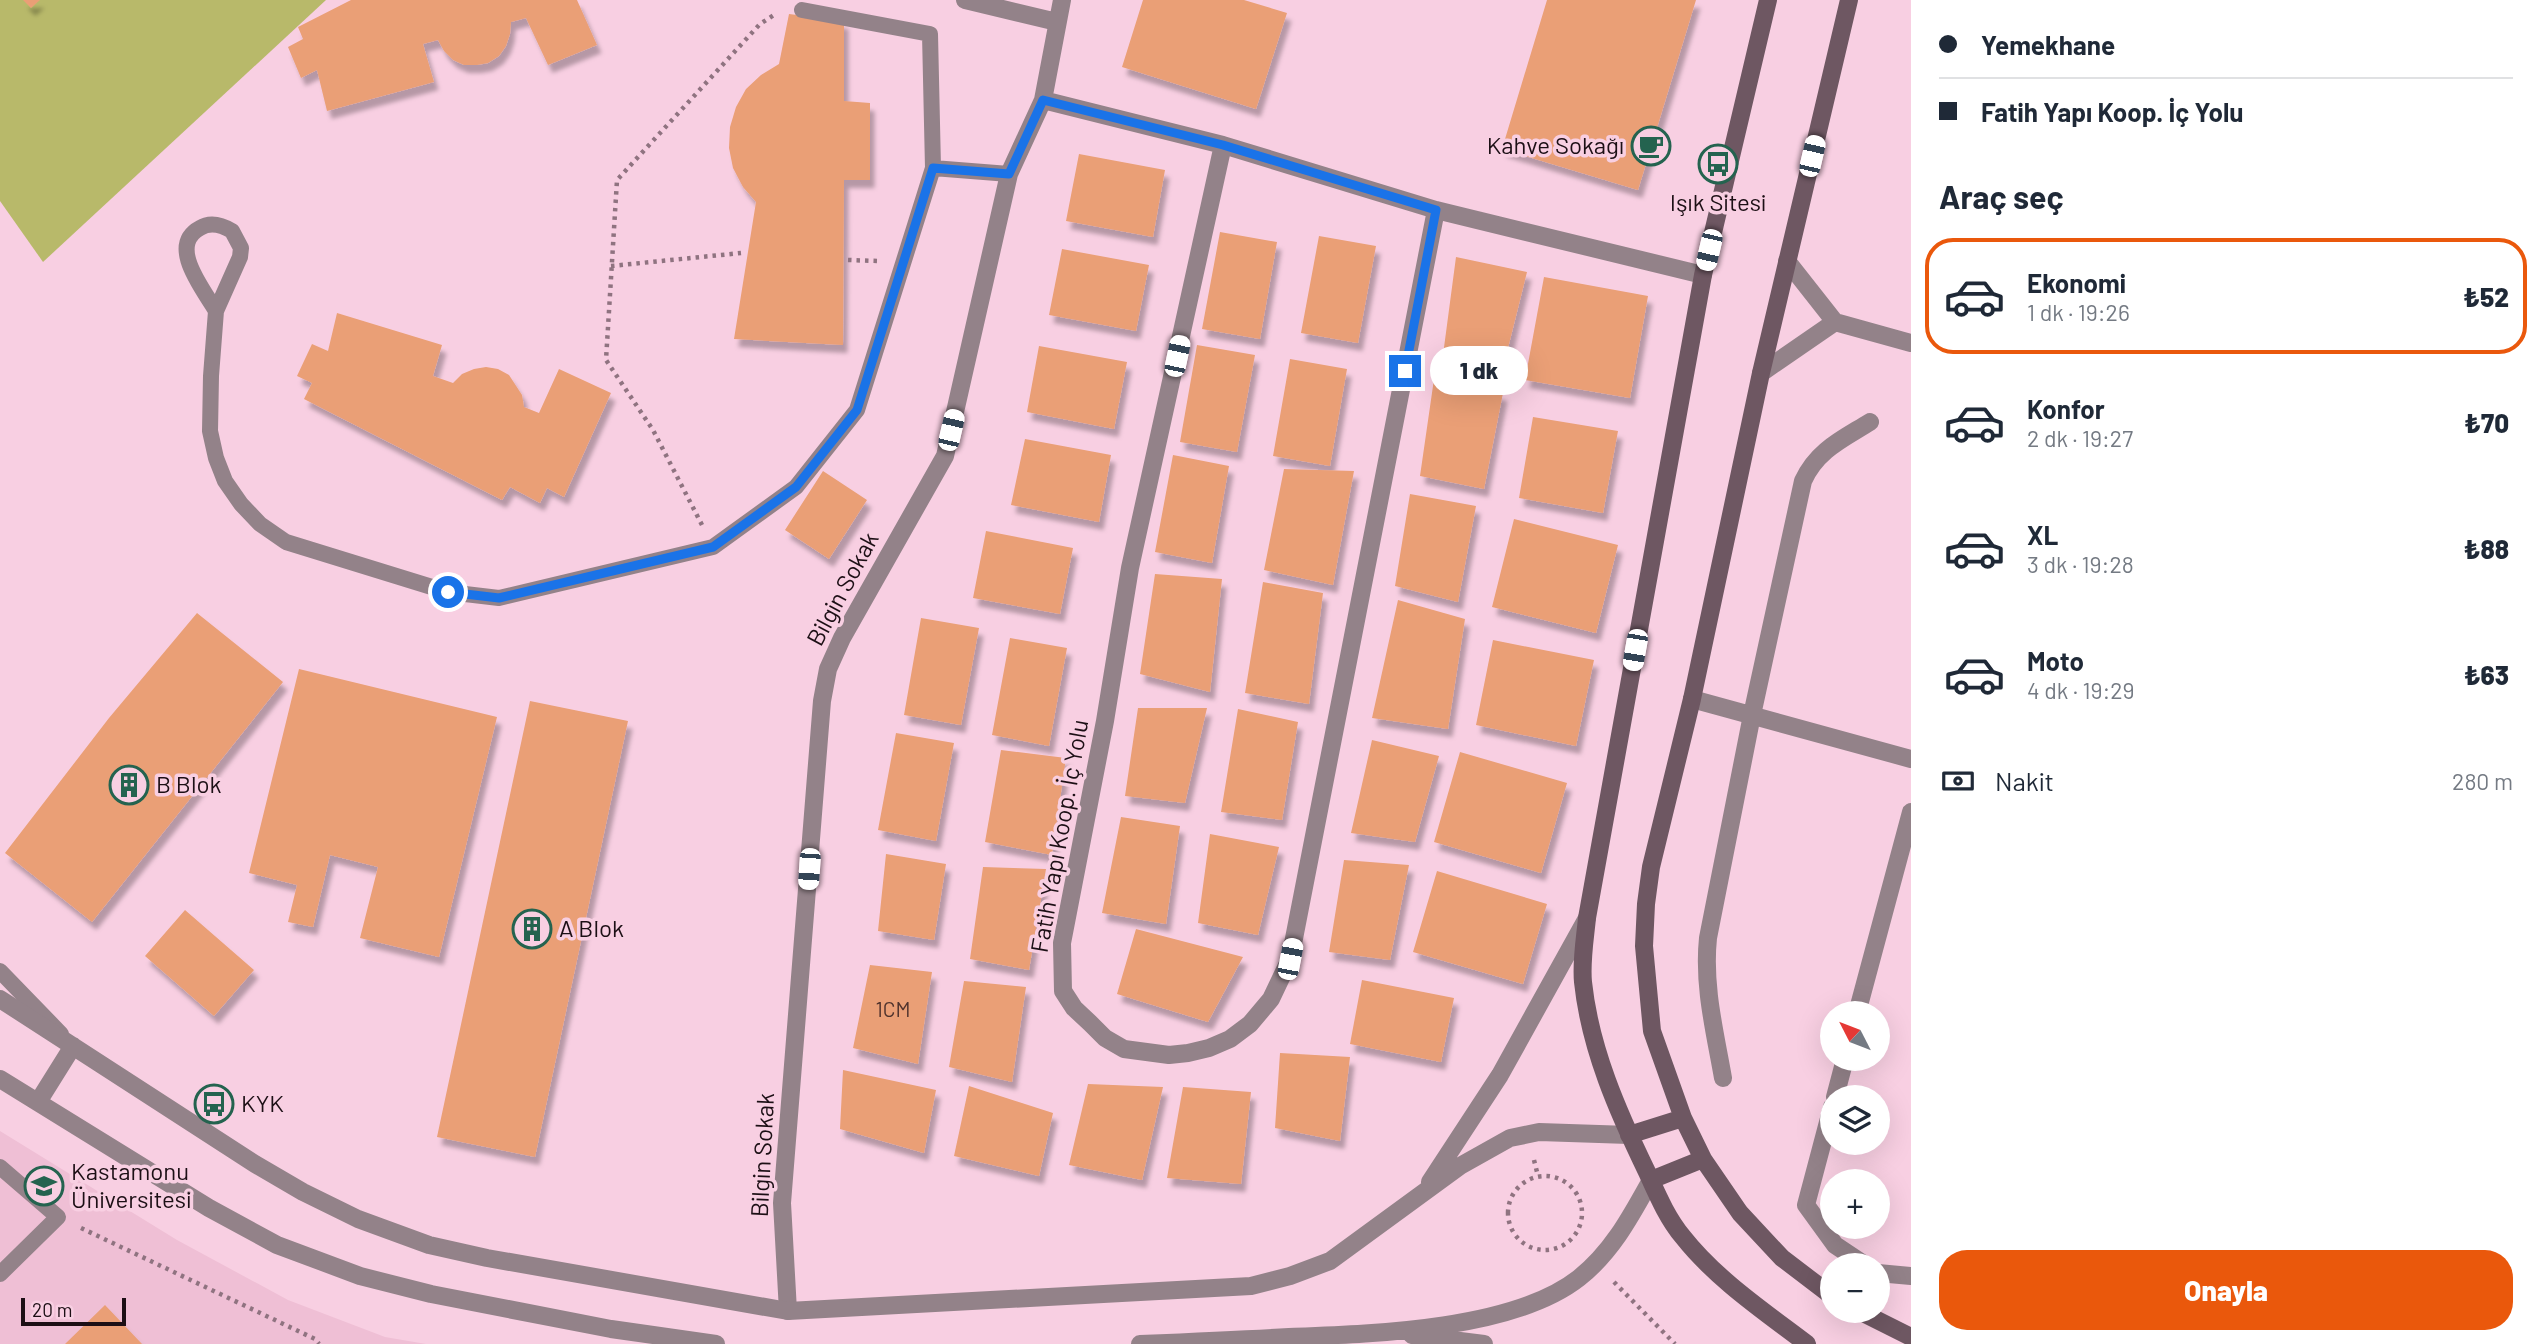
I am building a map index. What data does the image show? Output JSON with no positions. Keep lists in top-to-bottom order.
{
  "streets": {
    "street": ["Bilgin Sokak", "Fatih Yapı Koop. İç Yolu"]
  },
  "places": {
    "cafe": ["Kahve Sokağı"],
    "bus stop": ["Işık Sitesi", "KYK"],
    "building": ["B Blok", "A Blok"],
    "school or university": ["Kastamonu Üniversitesi"]
  },
  "house_numbers": ["1CM"],
  "scale_bar": "20 m",
  "north": "top left",
  "page": {
    "banner": ["Yemekhane", "Fatih Yapı Koop. İç Yolu"],
    "heading": "Araç seç",
    "list": [
      {
        "name": "Ekonomi",
        "note": "1 dk · 19:26",
        "value": "₺52"
      },
      {
        "name": "Konfor",
        "note": "2 dk · 19:27",
        "value": "₺70"
      },
      {
        "name": "XL",
        "note": "3 dk · 19:28",
        "value": "₺88"
      },
      {
        "name": "Moto",
        "note": "4 dk · 19:29",
        "value": "₺63"
      }
    ],
    "bubble": "1 dk",
    "pay": ["Nakit", "280 m"],
    "map_buttons": ["+", "−"],
    "buttons": "Onayla",
    "scale": "20 m"
  }
}
